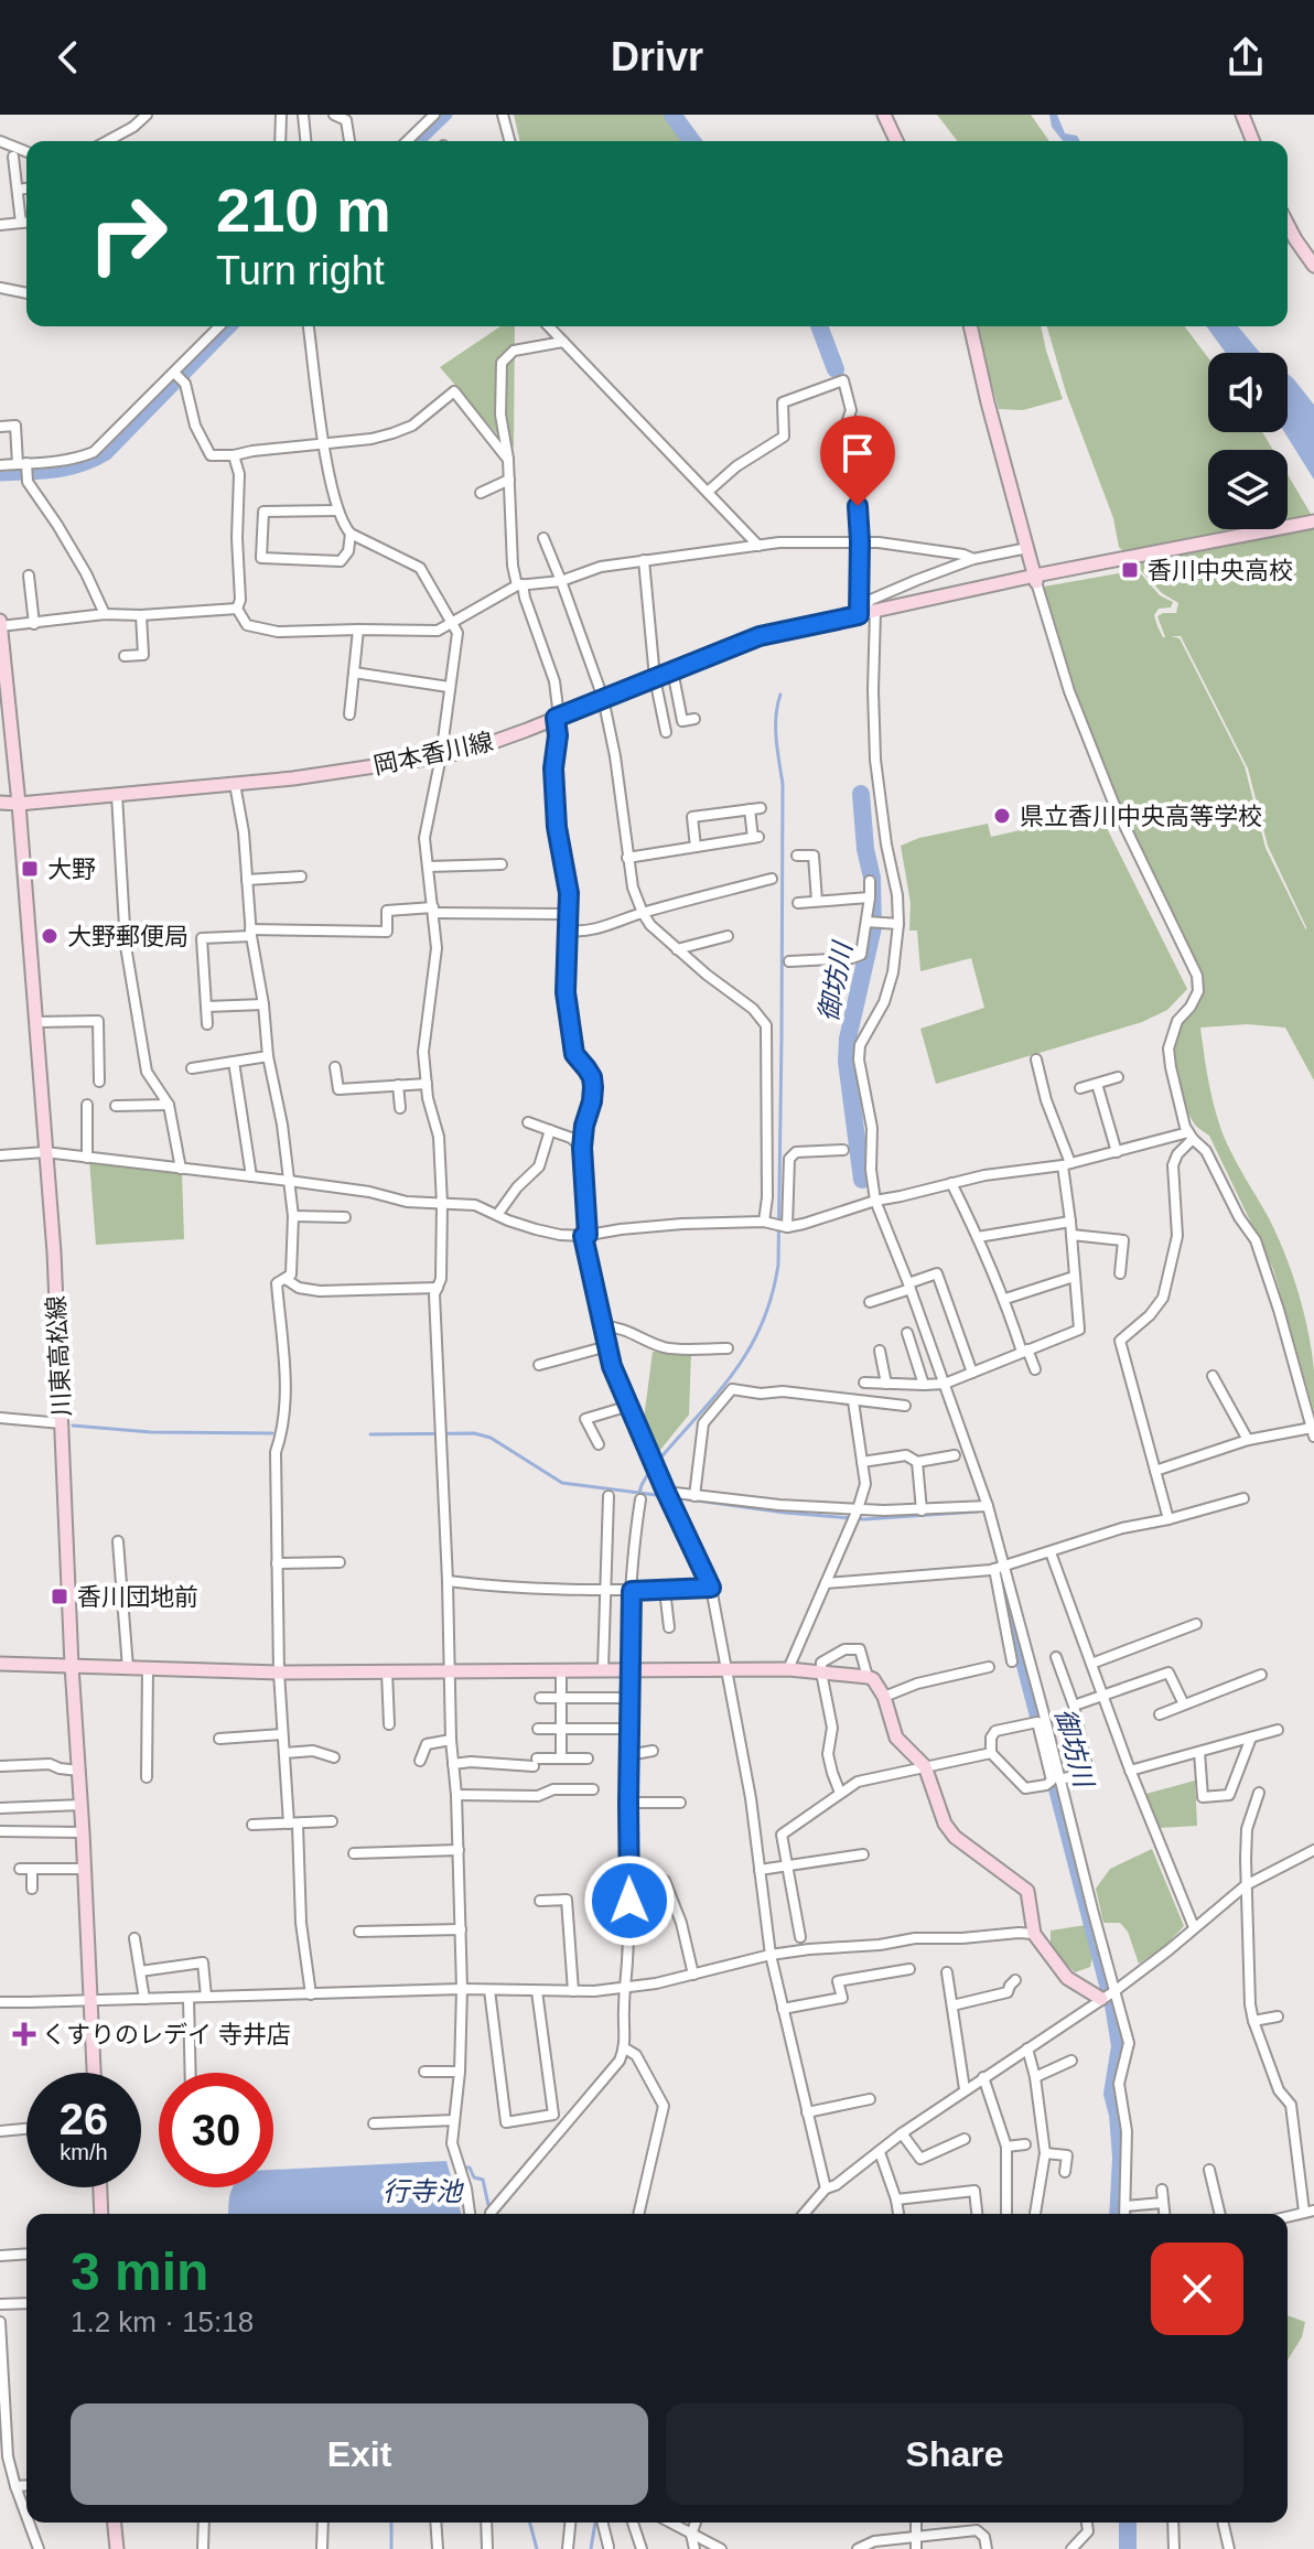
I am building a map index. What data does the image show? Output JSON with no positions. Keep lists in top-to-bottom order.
{
  "streets": {
    "main road": ["岡本香川線", "川東高松線"]
  },
  "crossings": [
    ["岡本香川線", "川東高松線"]
  ],
  "water": ["御坊川", "行寺池"],
  "places": {
    "transit": ["香川中央高校", "大野", "香川団地前"],
    "other": ["県立香川中央高等学校", "大野郵便局"],
    "health": ["くすりのレデイ 寺井店"]
  },
  "page": {
    "header": "Drivr",
    "turn": ["210 m", "Turn right"],
    "speed": "26 km/h",
    "limit": "30",
    "heading": ["3 min", "1.2 km · 15:18"],
    "buttons": ["Exit", "Share"]
  }
}
